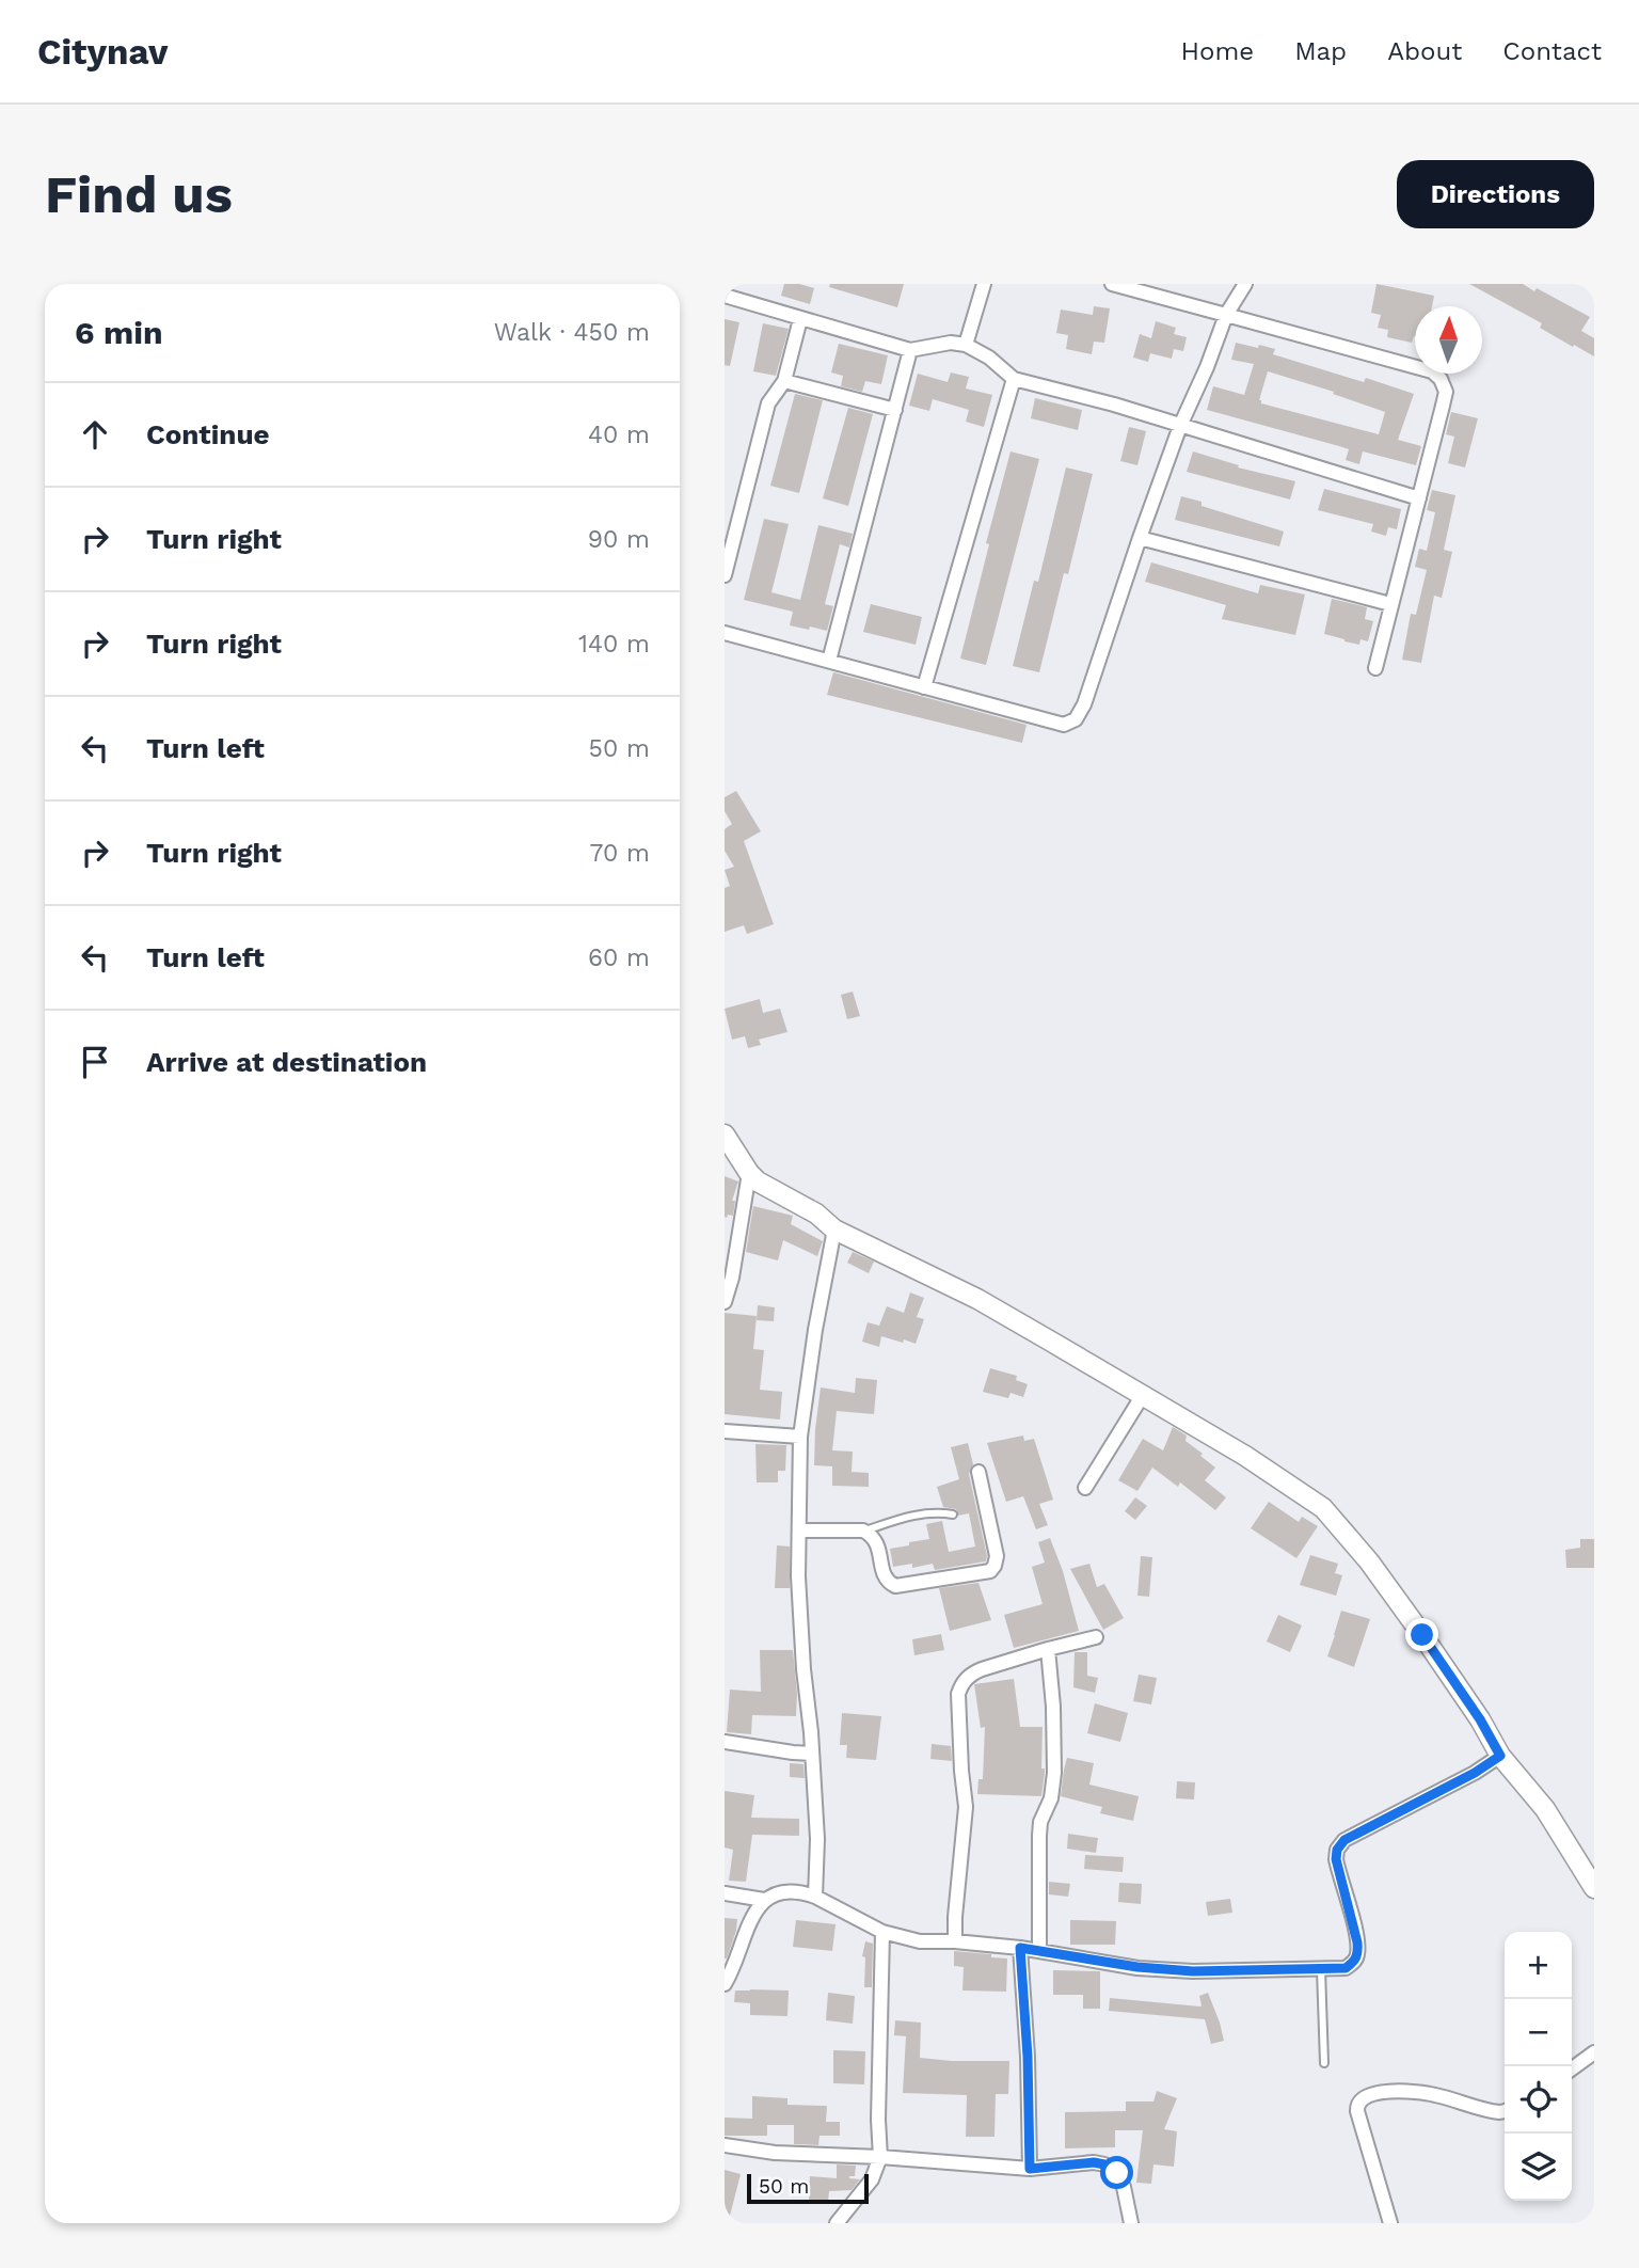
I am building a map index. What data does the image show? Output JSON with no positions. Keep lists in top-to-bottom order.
{
  "scale_bar": "50 m",
  "north": "top",
  "page": {
    "header": "Citynav",
    "nav": [
      "Home",
      "Map",
      "About",
      "Contact"
    ],
    "buttons": "Directions",
    "title": "Find us",
    "heading": ["6 min", "Walk · 450 m"],
    "list": [
      ["Continue", "40 m"],
      ["Turn right", "90 m"],
      ["Turn right", "140 m"],
      ["Turn left", "50 m"],
      ["Turn right", "70 m"],
      ["Turn left", "60 m"],
      "Arrive at destination"
    ],
    "map_buttons": ["+", "−"],
    "scale": "50 m"
  }
}
